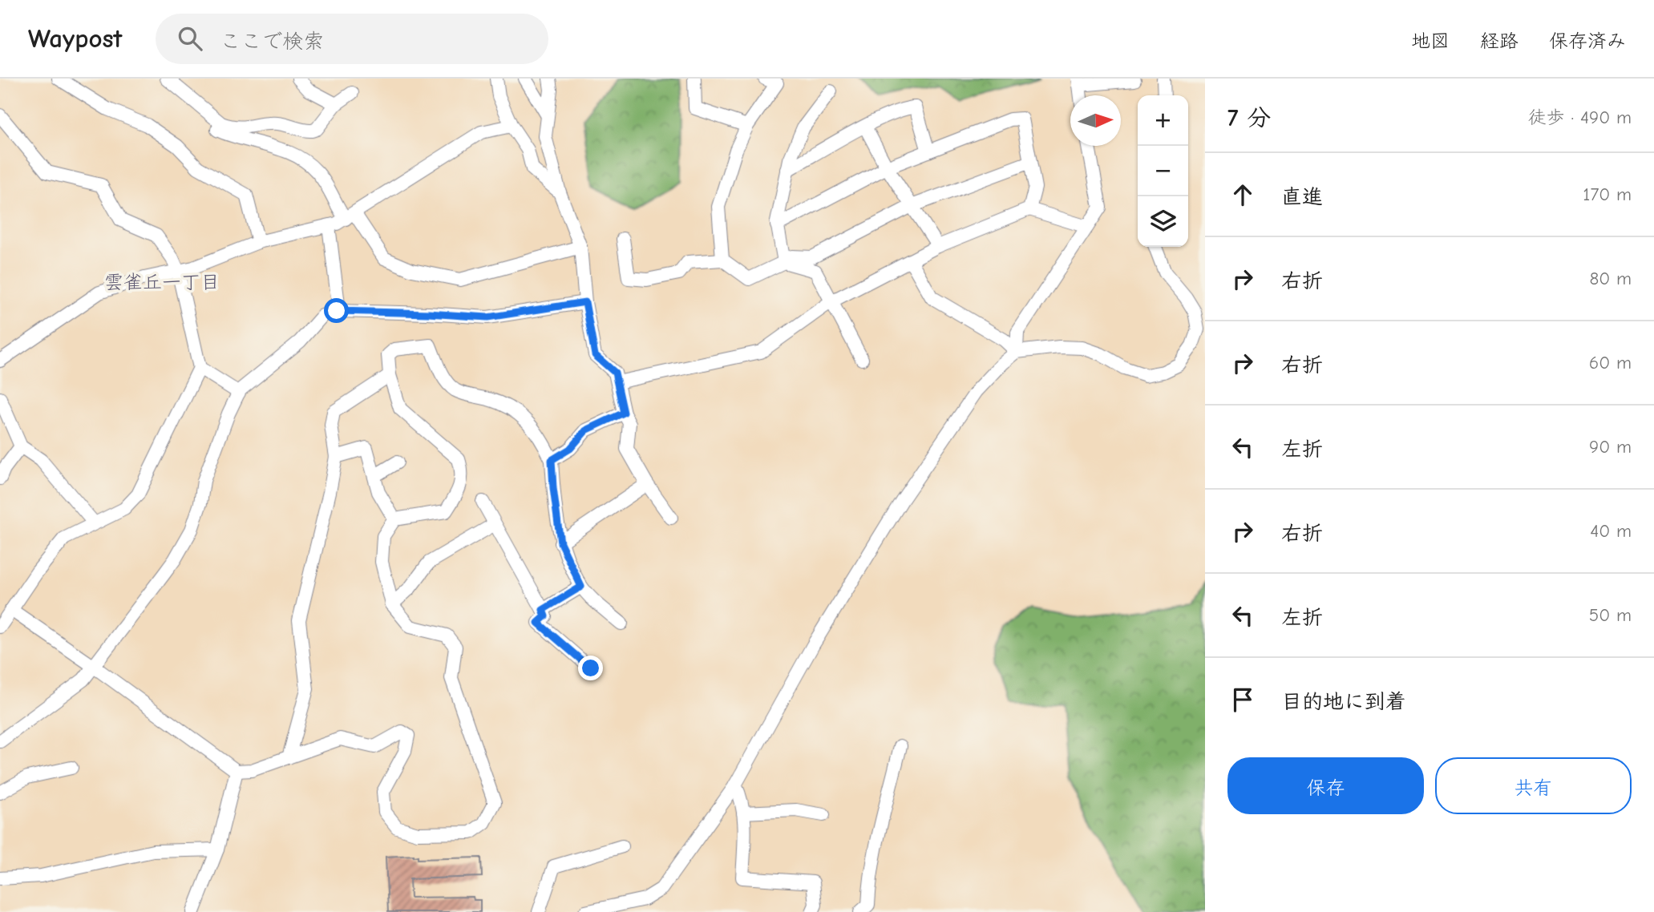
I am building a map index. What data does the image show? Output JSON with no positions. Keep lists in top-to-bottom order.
{
  "districts": ["雲雀丘一丁目"],
  "north": "right",
  "page": {
    "header": "Waypost",
    "search": "ここで検索",
    "nav": ["地図", "経路", "保存済み"],
    "heading": ["7 分", "徒歩 · 490 m"],
    "map_buttons": ["+", "−"],
    "list": [
      ["直進", "170 m"],
      ["右折", "80 m"],
      ["右折", "60 m"],
      ["左折", "90 m"],
      ["右折", "40 m"],
      ["左折", "50 m"],
      "目的地に到着"
    ],
    "buttons": ["保存", "共有"]
  }
}
